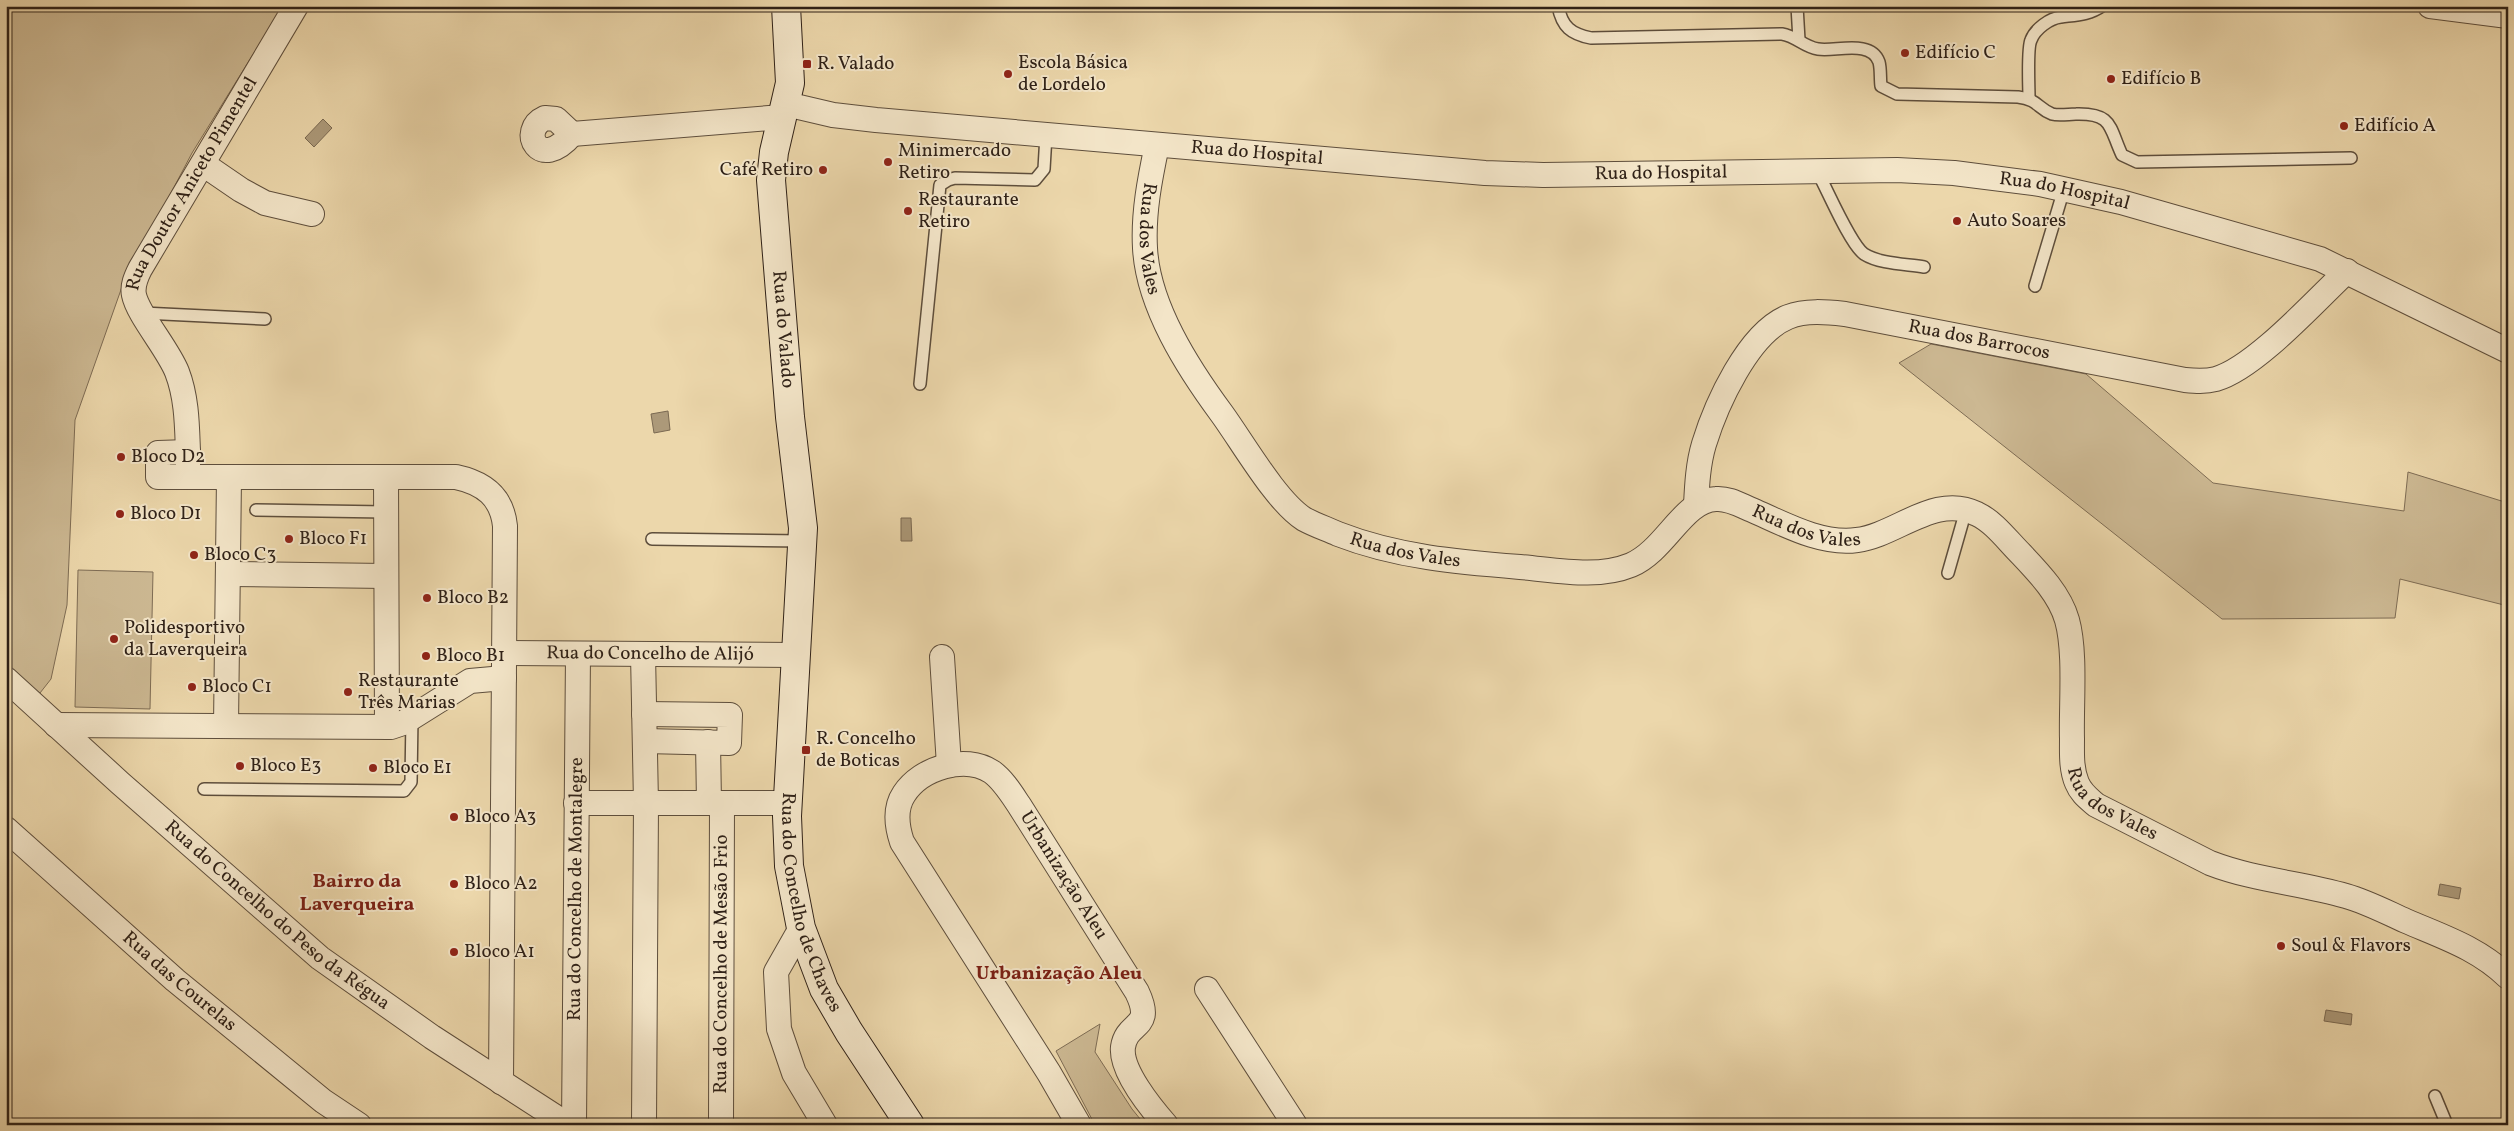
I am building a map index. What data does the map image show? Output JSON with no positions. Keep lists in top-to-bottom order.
{
  "streets": {
    "street": [
      "Rua do Hospital",
      "Rua Doutor Aniceto Pimentel",
      "Rua dos Vales",
      "Rua do Valado",
      "Rua dos Barrocos",
      "Rua do Concelho de Alijó",
      "Urbanização Aleu",
      "Rua do Concelho de Montalegre",
      "Rua do Concelho de Chaves",
      "Rua do Concelho do Peso da Régua",
      "Rua do Concelho de Mesão Frio",
      "Rua das Courelas"
    ]
  },
  "crossings": [
    ["Rua do Hospital", "Rua dos Vales"],
    ["Rua do Hospital", "Rua do Valado"],
    ["Rua do Hospital", "Rua dos Barrocos"],
    ["Rua dos Vales", "Rua dos Barrocos"],
    ["Rua do Valado", "Rua do Concelho de Alijó"],
    ["Rua do Valado", "Rua do Concelho de Chaves"],
    ["Rua do Concelho de Alijó", "Rua do Concelho de Montalegre"],
    ["Rua do Concelho de Alijó", "Rua do Concelho de Chaves"]
  ],
  "districts": ["Bairro da Laverqueira", "Urbanização Aleu"],
  "places": {
    "other": [
      "Edifício C",
      "Escola Básica de Lordelo",
      "Edifício B",
      "Edifício A",
      "Minimercado Retiro",
      "Café Retiro",
      "Restaurante Retiro",
      "Auto Soares",
      "Bloco D2",
      "Bloco D1",
      "Bloco F1",
      "Bloco C3",
      "Bloco B2",
      "Polidesportivo da Laverqueira",
      "Bloco B1",
      "Bloco C1",
      "Restaurante Três Marias",
      "Bloco E3",
      "Bloco E1",
      "Bloco A3",
      "Bloco A2",
      "Soul & Flavors",
      "Bloco A1"
    ],
    "transit": ["R. Valado", "R. Concelho de Boticas"]
  }
}
